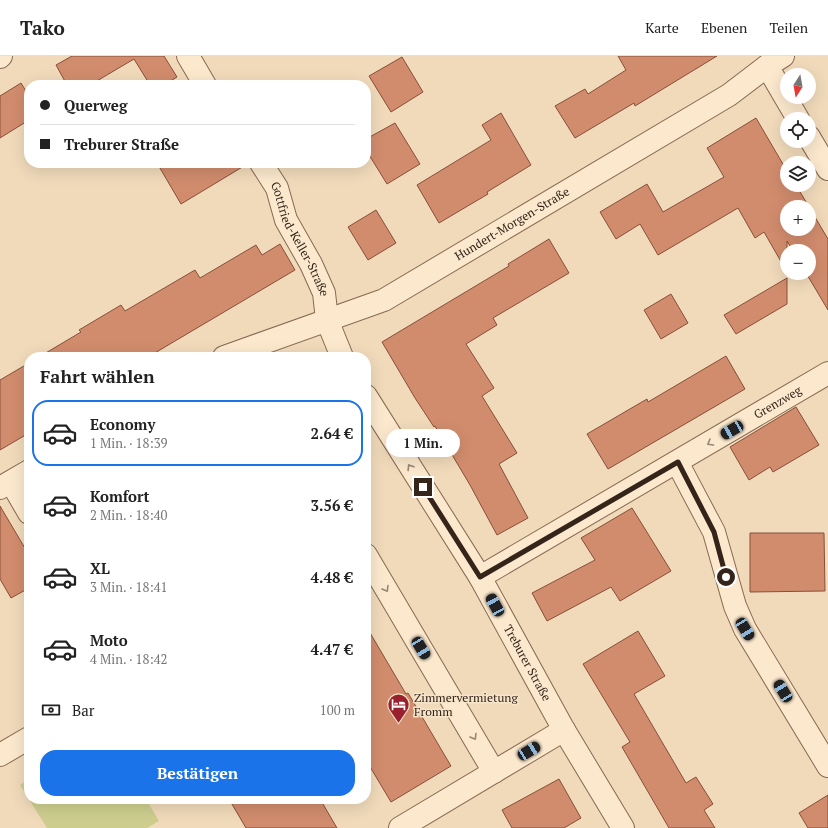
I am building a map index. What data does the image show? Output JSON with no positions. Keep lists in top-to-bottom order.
{
  "streets": {
    "street": [
      "Hundert-Morgen-Straße",
      "Gottfried-Keller-Straße",
      "Grenzweg",
      "Treburer Straße"
    ]
  },
  "crossings": [
    ["Hundert-Morgen-Straße", "Gottfried-Keller-Straße"],
    ["Grenzweg", "Treburer Straße"]
  ],
  "one_way": ["Grenzweg"],
  "places": {
    "hotel": ["Zimmervermietung Fromm"]
  },
  "north": "bottom",
  "page": {
    "header": "Tako",
    "nav": ["Karte", "Ebenen", "Teilen"],
    "map_buttons": ["+", "−"],
    "banner": ["Querweg", "Treburer Straße"],
    "heading": "Fahrt wählen",
    "list": [
      {
        "name": "Economy",
        "note": "1 Min. · 18:39",
        "value": "2.64 €"
      },
      {
        "name": "Komfort",
        "note": "2 Min. · 18:40",
        "value": "3.56 €"
      },
      {
        "name": "XL",
        "note": "3 Min. · 18:41",
        "value": "4.48 €"
      },
      {
        "name": "Moto",
        "note": "4 Min. · 18:42",
        "value": "4.47 €"
      }
    ],
    "bubble": "1 Min.",
    "pay": ["Bar", "100 m"],
    "buttons": "Bestätigen"
  }
}
